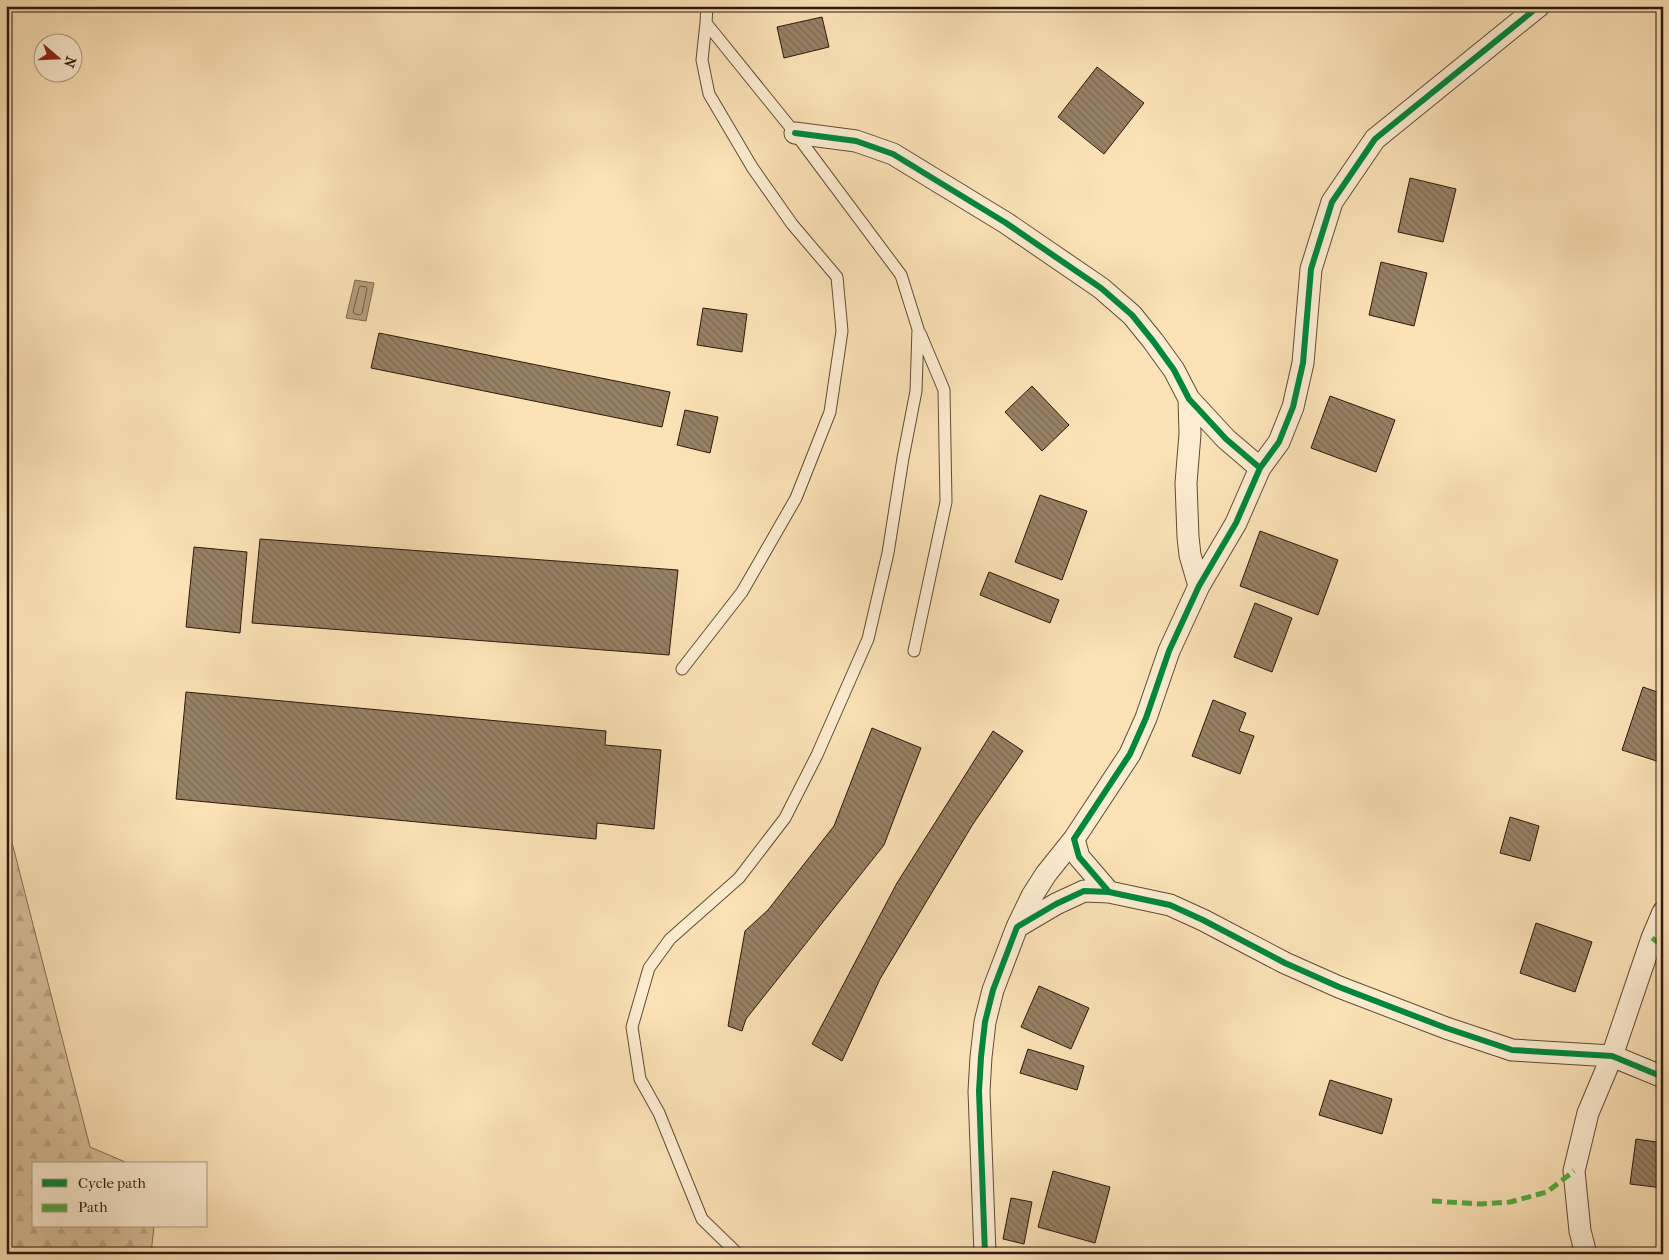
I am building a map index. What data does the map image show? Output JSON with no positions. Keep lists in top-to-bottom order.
{
  "legend": ["Cycle path", "Path"],
  "north": "right"
}
